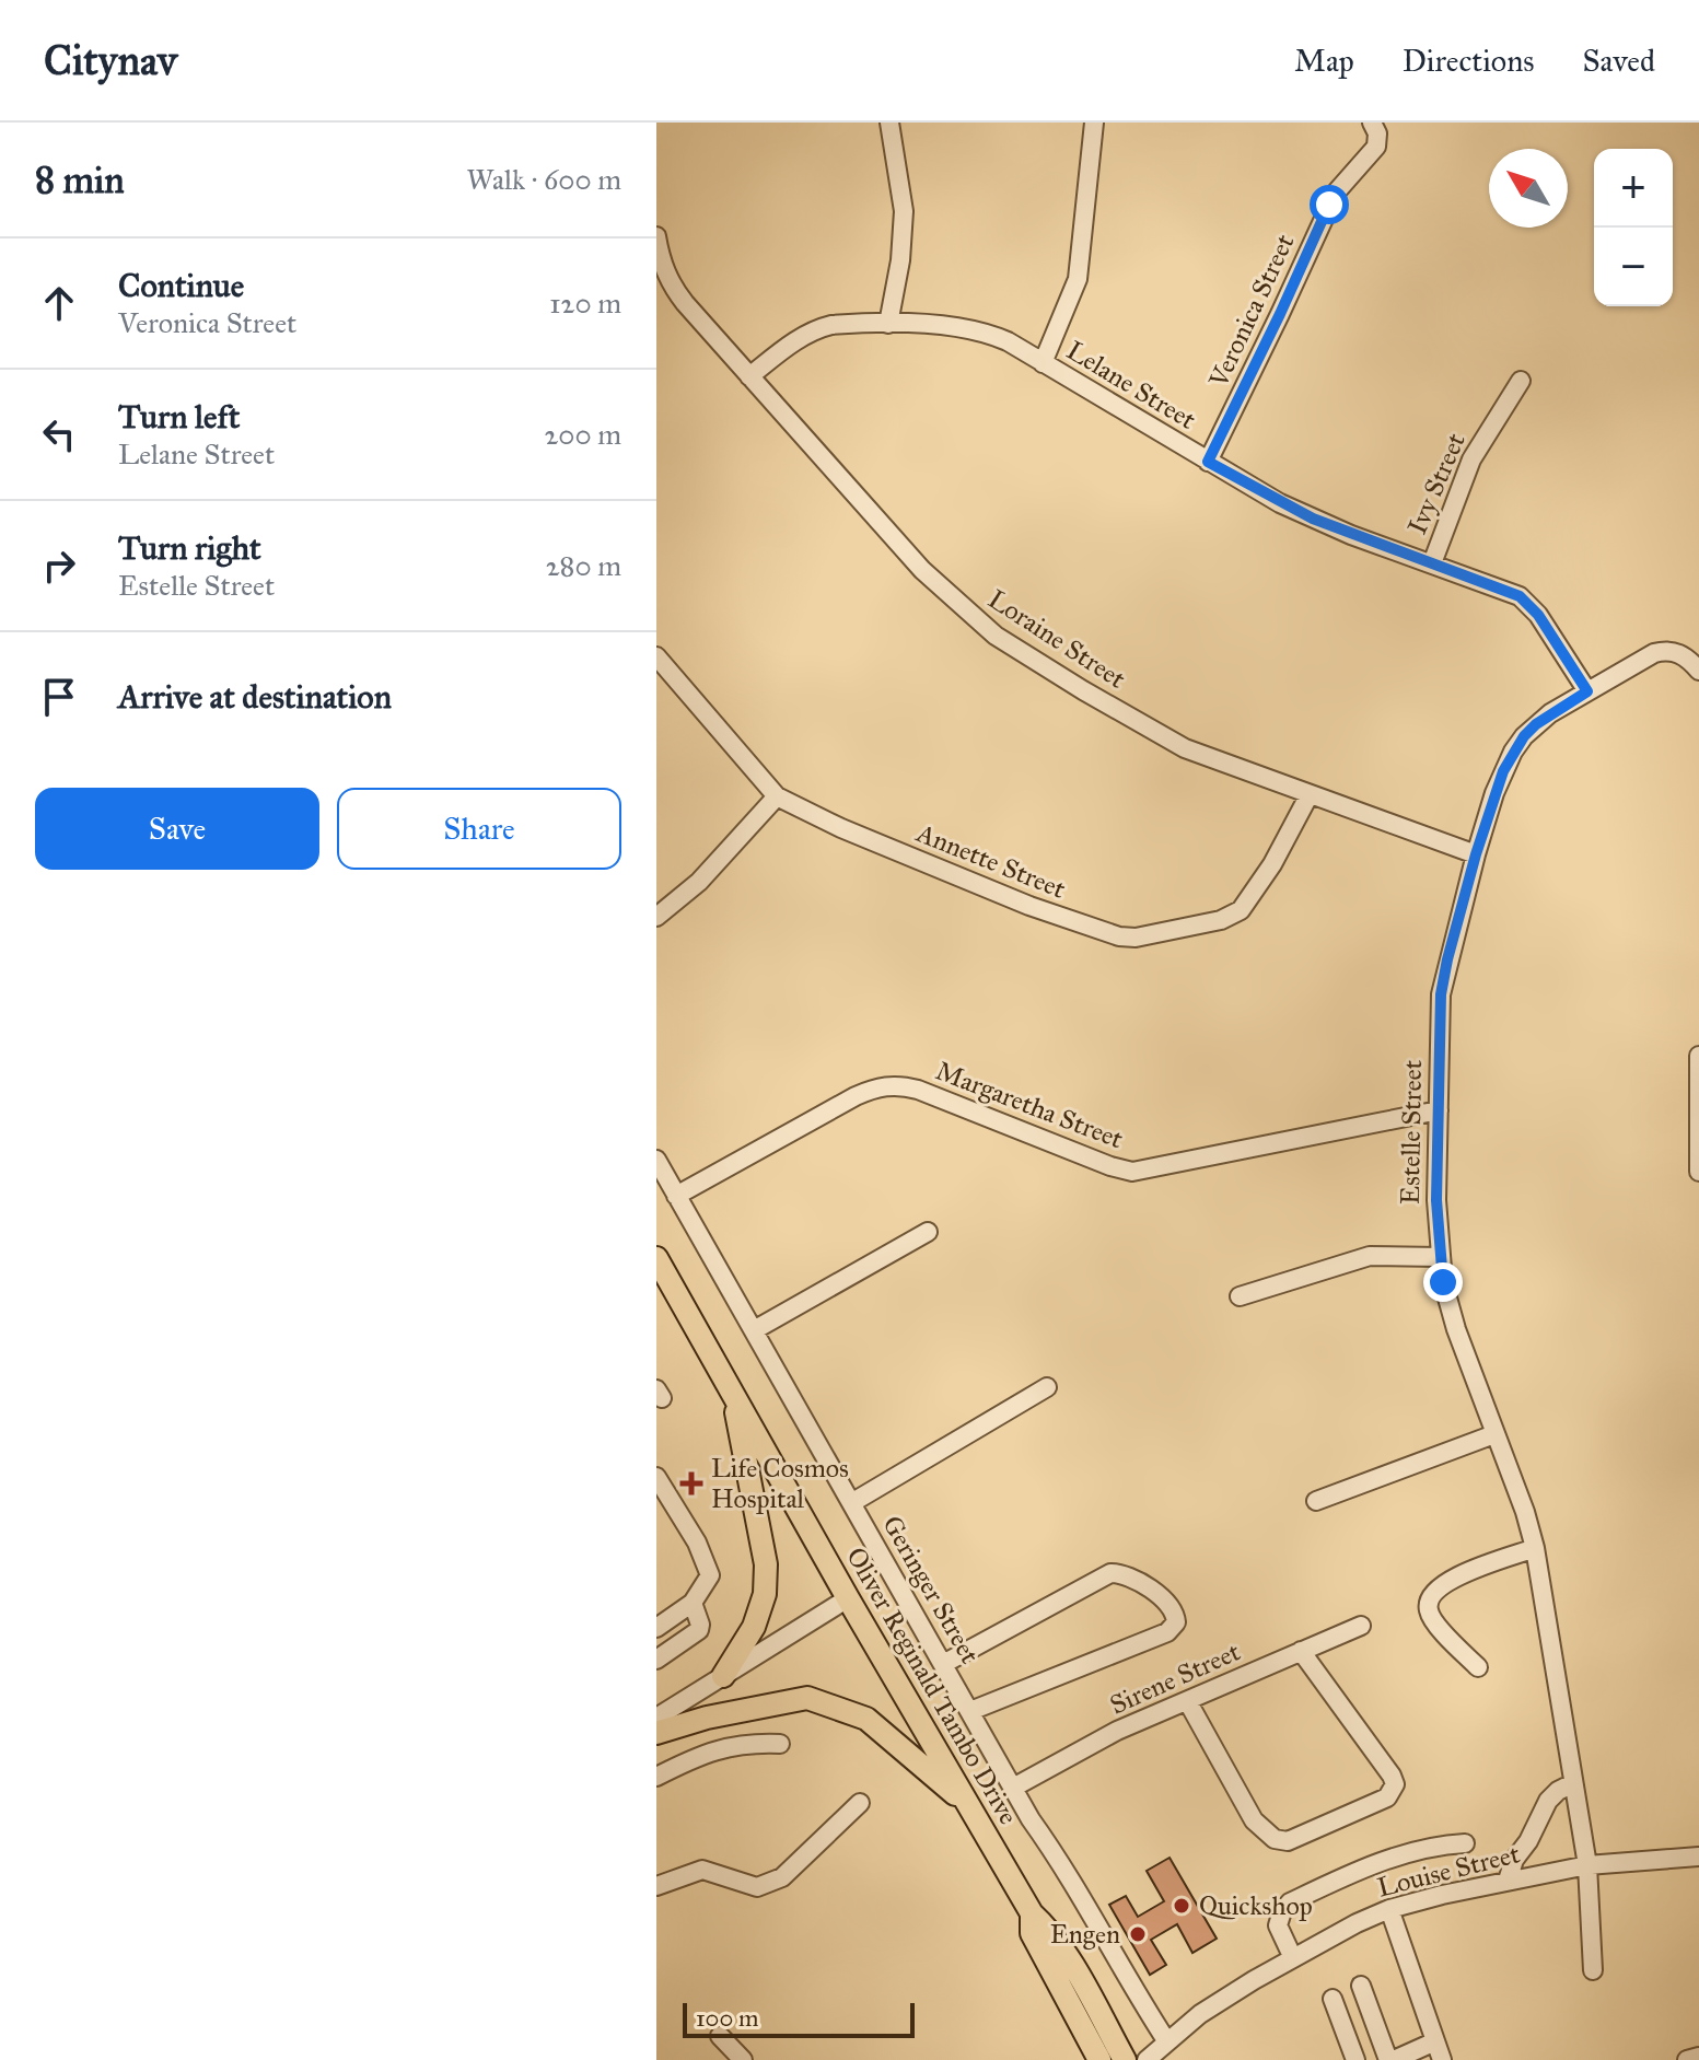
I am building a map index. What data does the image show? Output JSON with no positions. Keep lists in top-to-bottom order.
{
  "streets": {
    "main road": ["Oliver Reginald Tambo Drive"],
    "street": [
      "Veronica Street",
      "Lelane Street",
      "Ivy Street",
      "Loraine Street",
      "Annette Street",
      "Margaretha Street",
      "Estelle Street",
      "Geringer Street",
      "Sirene Street",
      "Louise Street"
    ]
  },
  "crossings": [
    ["Veronica Street", "Lelane Street"],
    ["Lelane Street", "Ivy Street"],
    ["Lelane Street", "Loraine Street"],
    ["Lelane Street", "Estelle Street"],
    ["Loraine Street", "Annette Street"],
    ["Loraine Street", "Estelle Street"],
    ["Margaretha Street", "Estelle Street"],
    ["Margaretha Street", "Geringer Street"],
    ["Estelle Street", "Louise Street"],
    ["Geringer Street", "Sirene Street"],
    ["Geringer Street", "Louise Street"]
  ],
  "places": {
    "health": ["Life Cosmos Hospital"],
    "other": ["Quickshop", "Engen"]
  },
  "scale_bar": "100 m",
  "north": "top left",
  "page": {
    "header": "Citynav",
    "nav": ["Map", "Directions", "Saved"],
    "heading": ["8 min", "Walk · 600 m"],
    "map_buttons": ["+", "−"],
    "list": [
      ["Continue", "Veronica Street", "120 m"],
      ["Turn left", "Lelane Street", "200 m"],
      ["Turn right", "Estelle Street", "280 m"],
      "Arrive at destination"
    ],
    "buttons": ["Save", "Share"],
    "scale": "100 m"
  }
}
